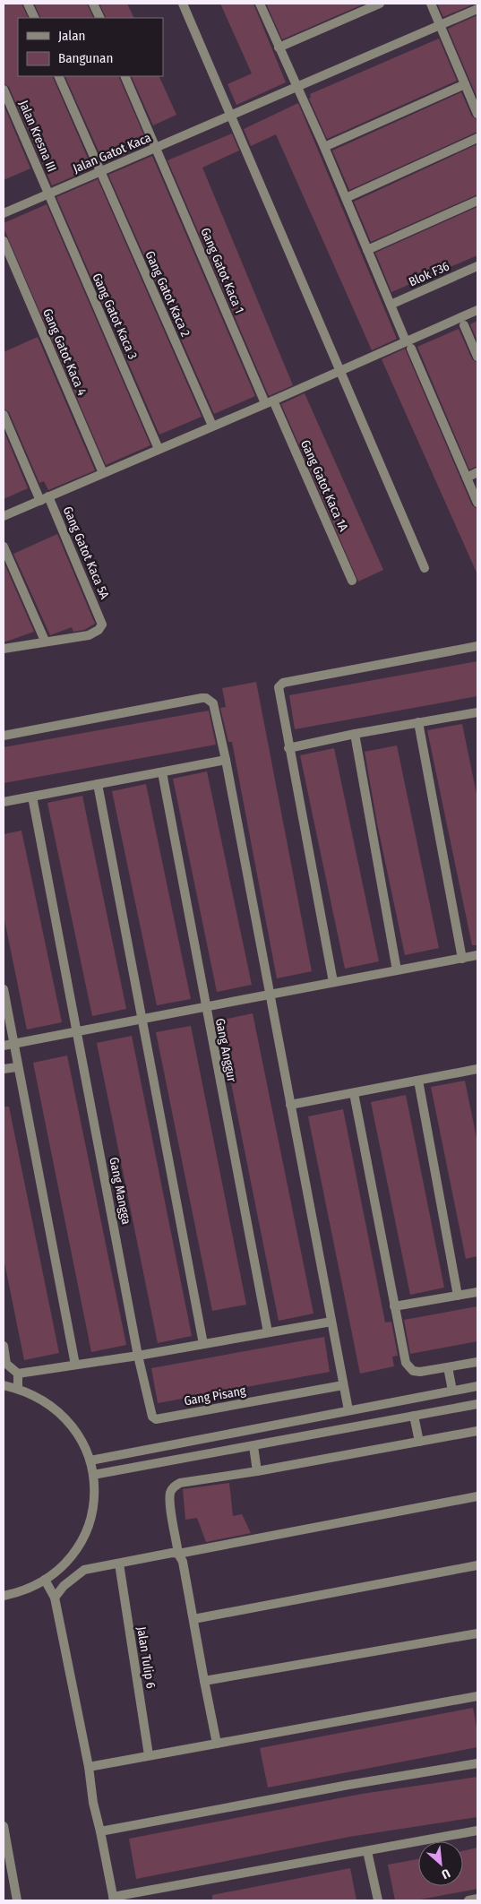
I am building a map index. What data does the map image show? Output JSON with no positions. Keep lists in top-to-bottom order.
{
  "streets": {
    "street": [
      "Jalan Kresna III",
      "Jalan Gatot Kaca",
      "Gang Gatot Kaca 1",
      "Blok F36",
      "Gang Gatot Kaca 2",
      "Gang Gatot Kaca 3",
      "Gang Gatot Kaca 4",
      "Gang Gatot Kaca 1A",
      "Gang Gatot Kaca 5A",
      "Gang Anggur",
      "Gang Mangga",
      "Gang Pisang",
      "Jalan Tulip 6"
    ]
  },
  "crossings": [
    ["Jalan Kresna III", "Jalan Gatot Kaca"],
    ["Jalan Kresna III", "Gang Gatot Kaca 3"],
    ["Jalan Gatot Kaca", "Gang Gatot Kaca 1"],
    ["Jalan Gatot Kaca", "Gang Gatot Kaca 2"],
    ["Jalan Gatot Kaca", "Gang Gatot Kaca 3"],
    ["Gang Gatot Kaca 1", "Gang Gatot Kaca 1A"],
    ["Gang Mangga", "Gang Pisang"]
  ],
  "legend": ["Jalan", "Bangunan"],
  "north": "bottom right"
}
